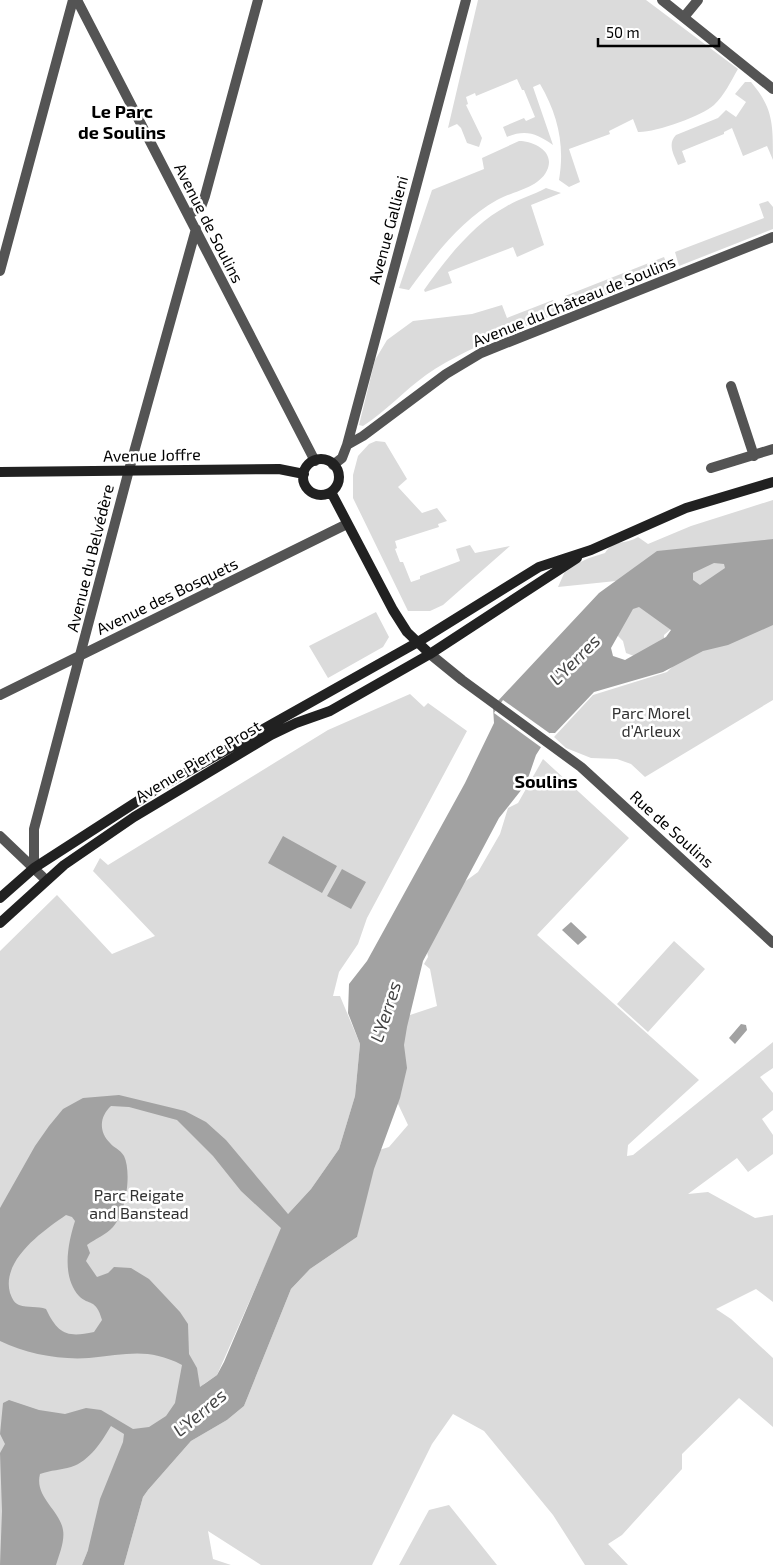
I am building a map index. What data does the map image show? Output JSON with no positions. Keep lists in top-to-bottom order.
{
  "streets": {
    "main road": ["Avenue Joffre", "Avenue Pierre Prost"],
    "street": [
      "Avenue de Soulins",
      "Avenue Gallieni",
      "Avenue du Château de Soulins",
      "Avenue du Belvédère",
      "Avenue des Bosquets",
      "Rue de Soulins"
    ]
  },
  "crossings": [
    ["Avenue de Soulins", "Avenue Gallieni"],
    ["Avenue de Soulins", "Avenue Joffre"],
    ["Avenue de Soulins", "Avenue du Belvédère"],
    ["Avenue Gallieni", "Avenue du Château de Soulins"],
    ["Avenue Gallieni", "Avenue Joffre"],
    ["Avenue Joffre", "Avenue du Belvédère"],
    ["Avenue du Belvédère", "Avenue des Bosquets"],
    ["Avenue du Belvédère", "Avenue Pierre Prost"],
    ["Avenue Pierre Prost", "Rue de Soulins"]
  ],
  "districts": ["Le Parc de Soulins", "Soulins"],
  "water": ["L'Yerres"],
  "parks": ["Parc Morel d’Arleux", "Parc Reigate and Banstead"],
  "scale_bar": "50 m"
}
